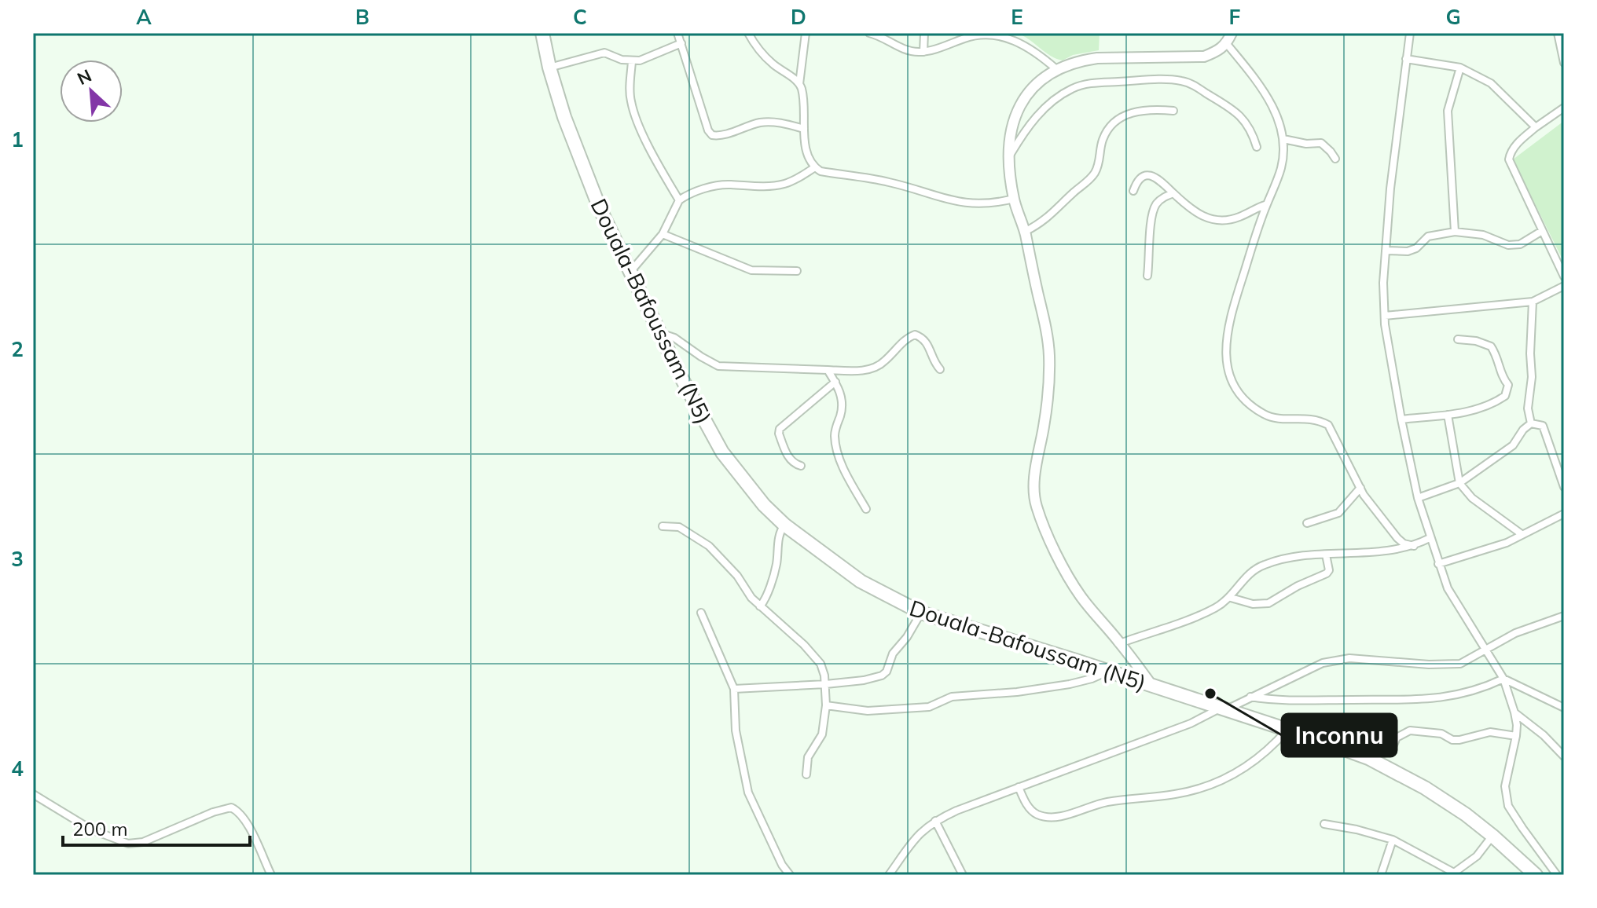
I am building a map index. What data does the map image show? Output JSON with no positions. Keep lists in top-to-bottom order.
{
  "streets": {
    "highway": ["Douala-Bafoussam (N5)"]
  },
  "places": ["Inconnu"],
  "scale_bar": "200 m",
  "north": "top left",
  "grid": {
    "columns": [
      "A",
      "B",
      "C",
      "D",
      "E",
      "F",
      "G"
    ],
    "rows": [
      "1",
      "2",
      "3",
      "4"
    ]
  }
}
